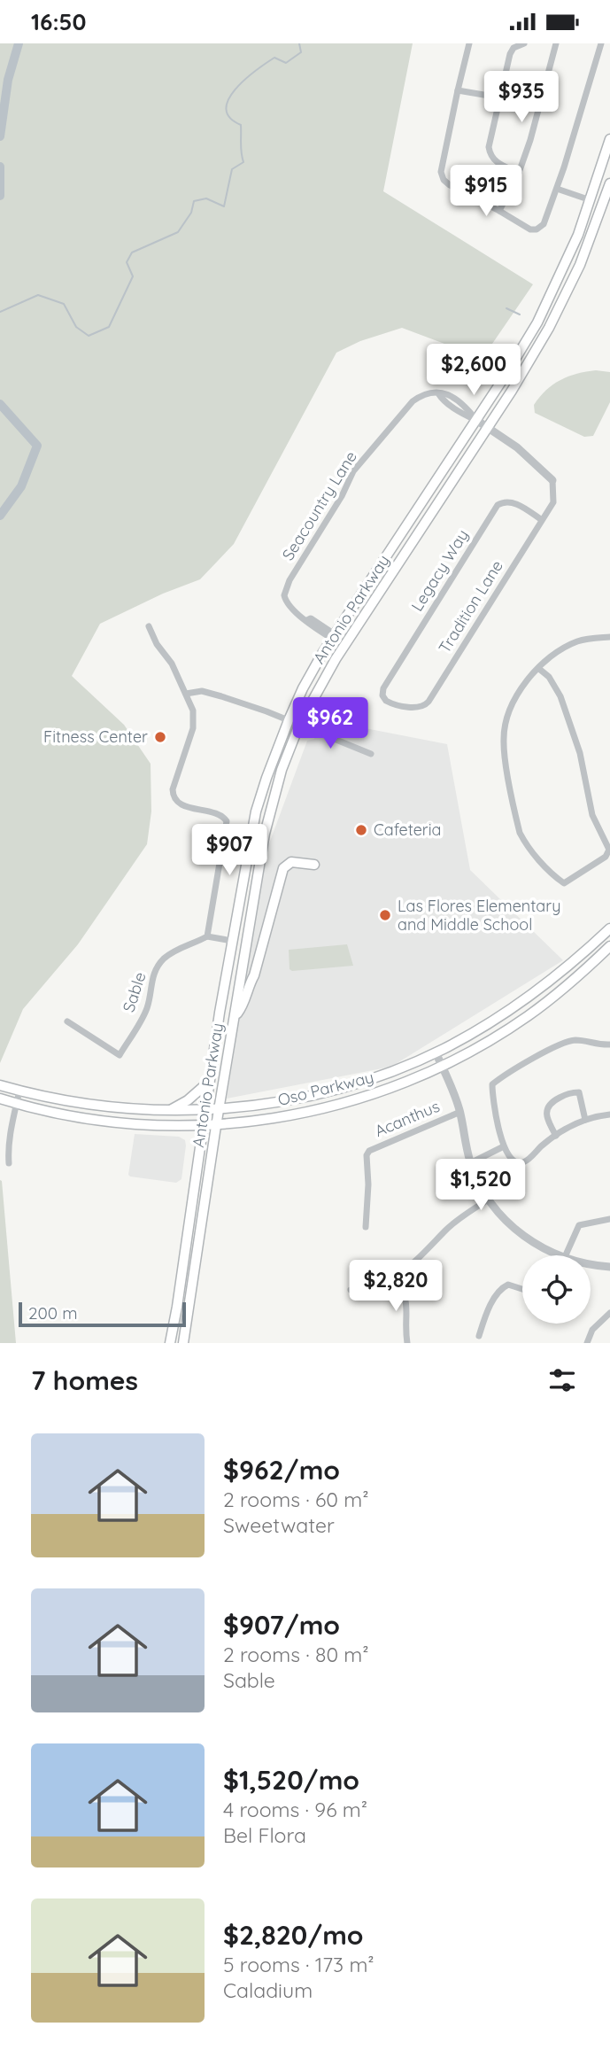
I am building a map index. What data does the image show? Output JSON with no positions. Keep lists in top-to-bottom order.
{
  "streets": {
    "main road": ["Antonio Parkway", "Oso Parkway"],
    "street": [
      "Seacountry Lane",
      "Legacy Way",
      "Tradition Lane",
      "Sable",
      "Acanthus"
    ]
  },
  "crossings": [
    ["Seacountry Lane", "Antonio Parkway"],
    ["Legacy Way", "Tradition Lane"],
    ["Antonio Parkway", "Oso Parkway"]
  ],
  "places": ["Fitness Center", "Cafeteria", "Las Flores Elementary and Middle School"],
  "scale_bar": "200 m",
  "page": {
    "status": "16:50",
    "price": [
      "$935",
      "$915",
      "$2,600",
      "$962",
      "$907",
      "$1,520",
      "$2,820"
    ],
    "scale": "200 m",
    "heading": "7 homes",
    "list": [
      {
        "name": "$962/mo",
        "note": "2 rooms · 60 m² · Sweetwater"
      },
      {
        "name": "$907/mo",
        "note": "2 rooms · 80 m² · Sable"
      },
      {
        "name": "$1,520/mo",
        "note": "4 rooms · 96 m² · Bel Flora"
      },
      {
        "name": "$2,820/mo",
        "note": "5 rooms · 173 m² · Caladium"
      }
    ]
  }
}
